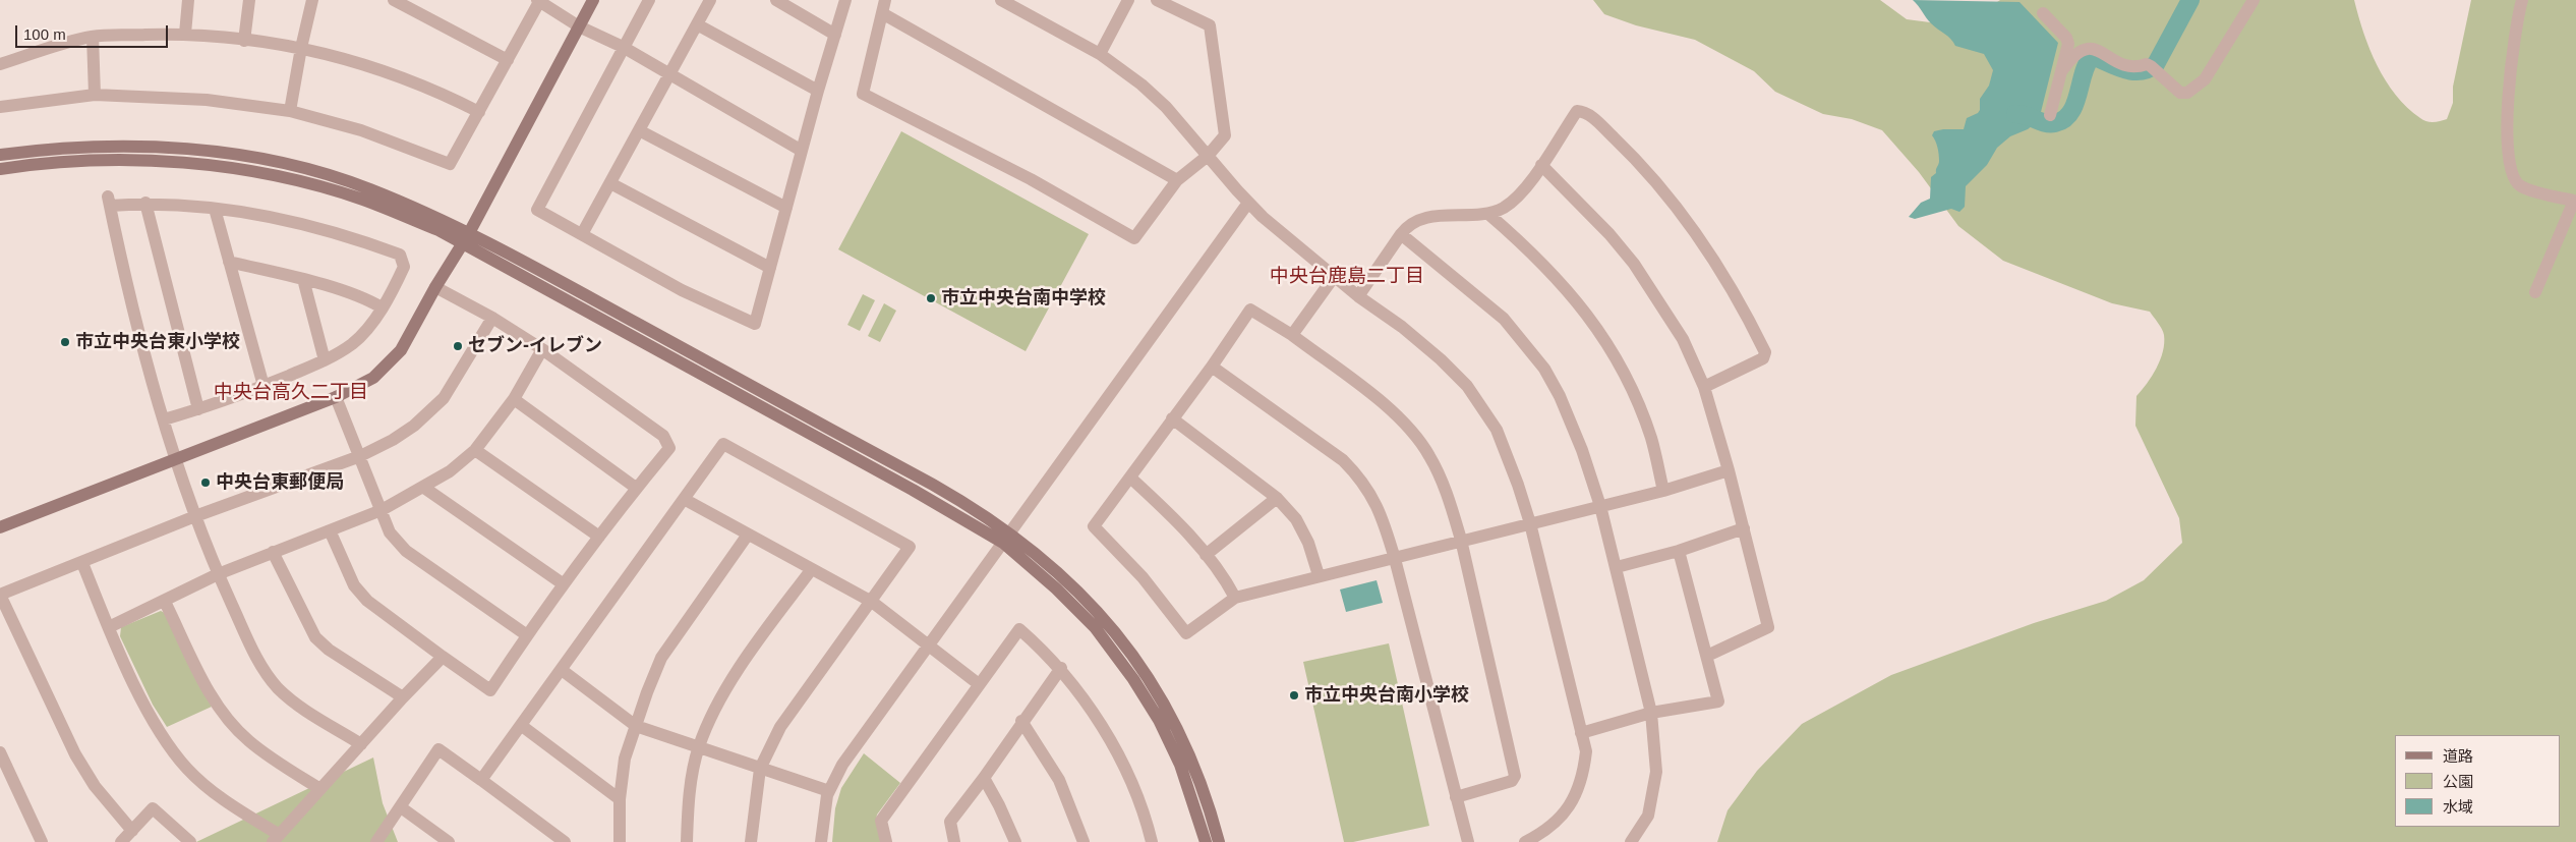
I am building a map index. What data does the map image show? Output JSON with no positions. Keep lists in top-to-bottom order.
{
  "districts": ["中央台鹿島二丁目", "中央台高久二丁目"],
  "places": [
    "市立中央台南中学校",
    "市立中央台東小学校",
    "セブン-イレブン",
    "中央台東郵便局",
    "市立中央台南小学校"
  ],
  "legend": ["道路", "公園", "水域"],
  "scale_bar": "100 m"
}
